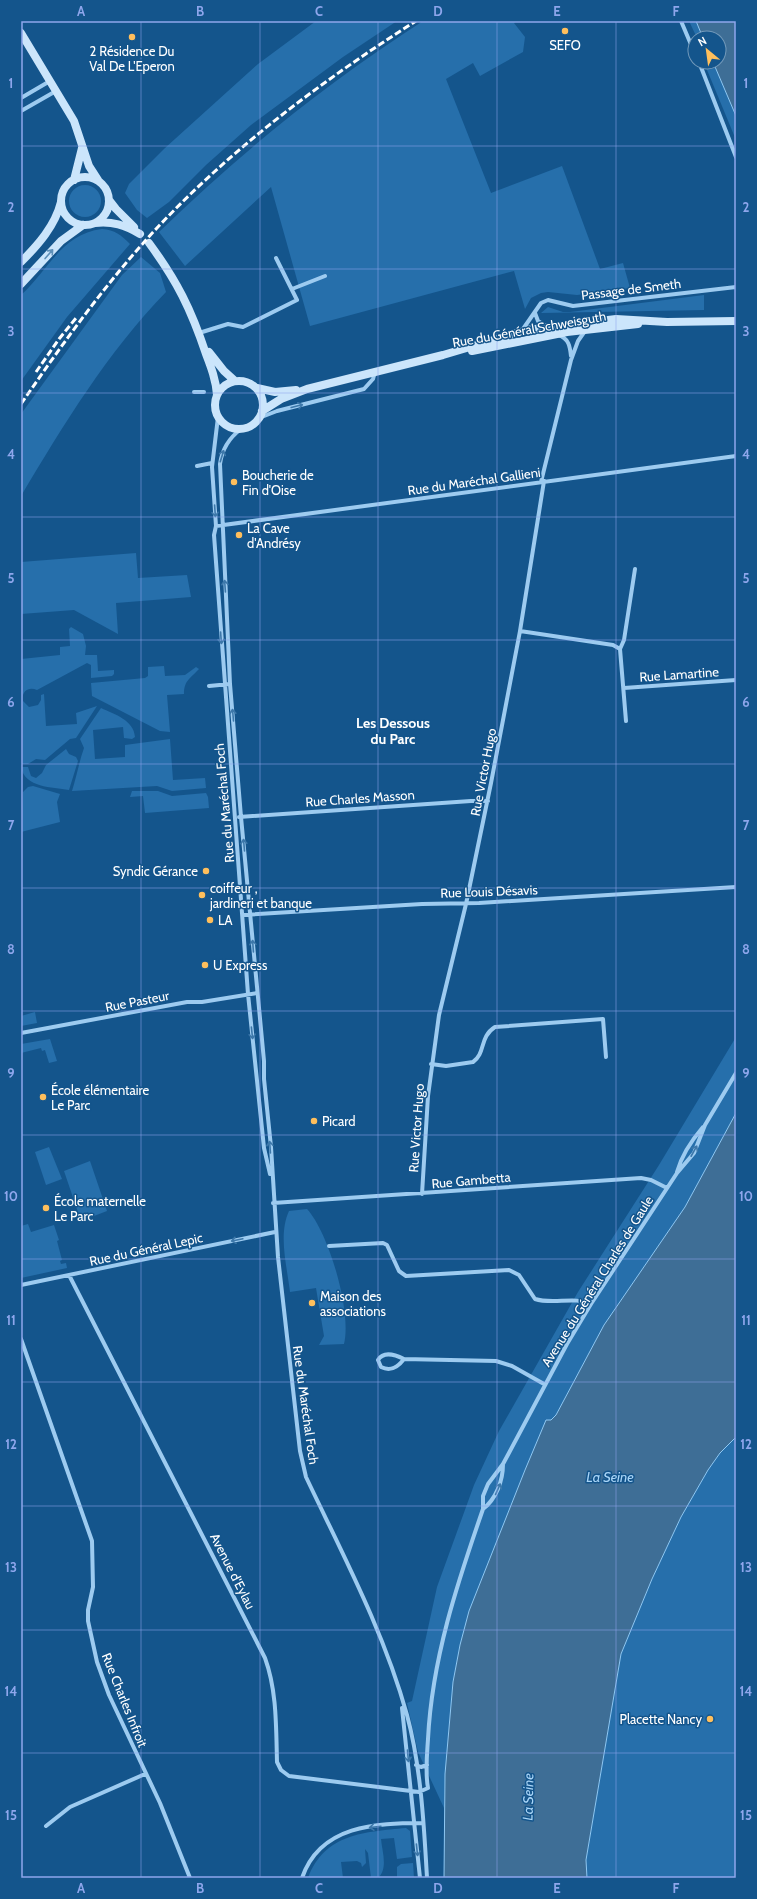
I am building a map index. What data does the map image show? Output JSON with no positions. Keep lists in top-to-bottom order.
{
  "streets": {
    "main road": ["Rue du Général Schweisguth"],
    "street": [
      "Passage de Smeth",
      "Rue du Maréchal Gallieni",
      "Rue Lamartine",
      "Rue Victor Hugo",
      "Rue Charles Masson",
      "Rue du Maréchal Foch",
      "Rue Louis Désavis",
      "Rue Pasteur",
      "Rue Gambetta",
      "Rue du Général Lepic",
      "Avenue du Général Charles de Gaule",
      "Avenue d'Eylau",
      "Rue Charles Infroit"
    ]
  },
  "crossings": [
    ["Passage de Smeth", "Rue du Général Schweisguth"],
    ["Rue du Général Schweisguth", "Rue Victor Hugo"],
    ["Rue du Général Schweisguth", "Rue du Maréchal Foch"],
    ["Rue du Maréchal Gallieni", "Rue Victor Hugo"],
    ["Rue du Maréchal Gallieni", "Rue du Maréchal Foch"],
    ["Rue Victor Hugo", "Rue Charles Masson"],
    ["Rue Victor Hugo", "Rue Louis Désavis"],
    ["Rue Victor Hugo", "Rue Gambetta"],
    ["Rue Charles Masson", "Rue du Maréchal Foch"],
    ["Rue du Maréchal Foch", "Rue Louis Désavis"],
    ["Rue du Maréchal Foch", "Rue Pasteur"],
    ["Rue du Maréchal Foch", "Rue Gambetta"],
    ["Rue du Maréchal Foch", "Rue du Général Lepic"],
    ["Rue du Maréchal Foch", "Avenue du Général Charles de Gaule"],
    ["Rue du Maréchal Foch", "Avenue d'Eylau"],
    ["Rue Gambetta", "Avenue du Général Charles de Gaule"],
    ["Rue du Général Lepic", "Avenue d'Eylau"],
    ["Avenue du Général Charles de Gaule", "Avenue d'Eylau"]
  ],
  "one_way": ["Rue du Général Lepic"],
  "districts": ["Les Dessous du Parc"],
  "water": ["La Seine"],
  "places": [
    "SEFO",
    "2 Résidence Du Val De L'Eperon",
    "Boucherie de Fin d'Oise",
    "La Cave d'Andrésy",
    "Syndic Gérance",
    "coiffeur , jardineri et banque",
    "LA",
    "U Express",
    "École élémentaire Le Parc",
    "Picard",
    "École maternelle Le Parc",
    "Maison des associations",
    "Placette Nancy"
  ],
  "north": "top left",
  "grid": {
    "columns": [
      "A",
      "B",
      "C",
      "D",
      "E",
      "F"
    ],
    "rows": [
      "1",
      "2",
      "3",
      "4",
      "5",
      "6",
      "7",
      "8",
      "9",
      "10",
      "11",
      "12",
      "13",
      "14",
      "15"
    ]
  }
}
